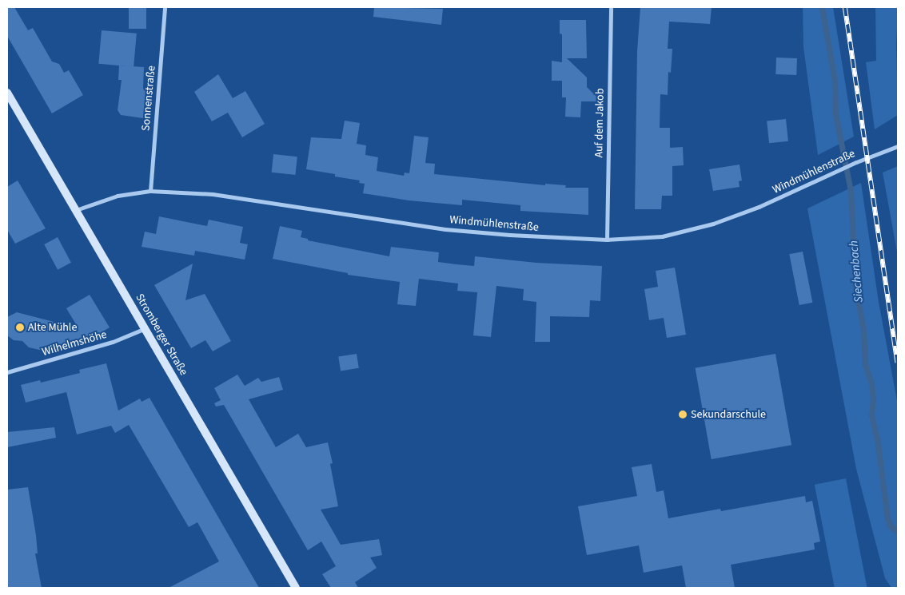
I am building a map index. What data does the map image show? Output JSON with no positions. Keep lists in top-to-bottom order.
{
  "streets": {
    "main road": ["Stromberger Straße"],
    "street": [
      "Sonnenstraße",
      "Auf dem Jakob",
      "Windmühlenstraße",
      "Wilhelmshöhe"
    ]
  },
  "crossings": [
    ["Sonnenstraße", "Windmühlenstraße"],
    ["Auf dem Jakob", "Windmühlenstraße"],
    ["Windmühlenstraße", "Stromberger Straße"],
    ["Stromberger Straße", "Wilhelmshöhe"]
  ],
  "water": ["Siechenbach"],
  "places": ["Alte Mühle", "Sekundarschule"]
}
